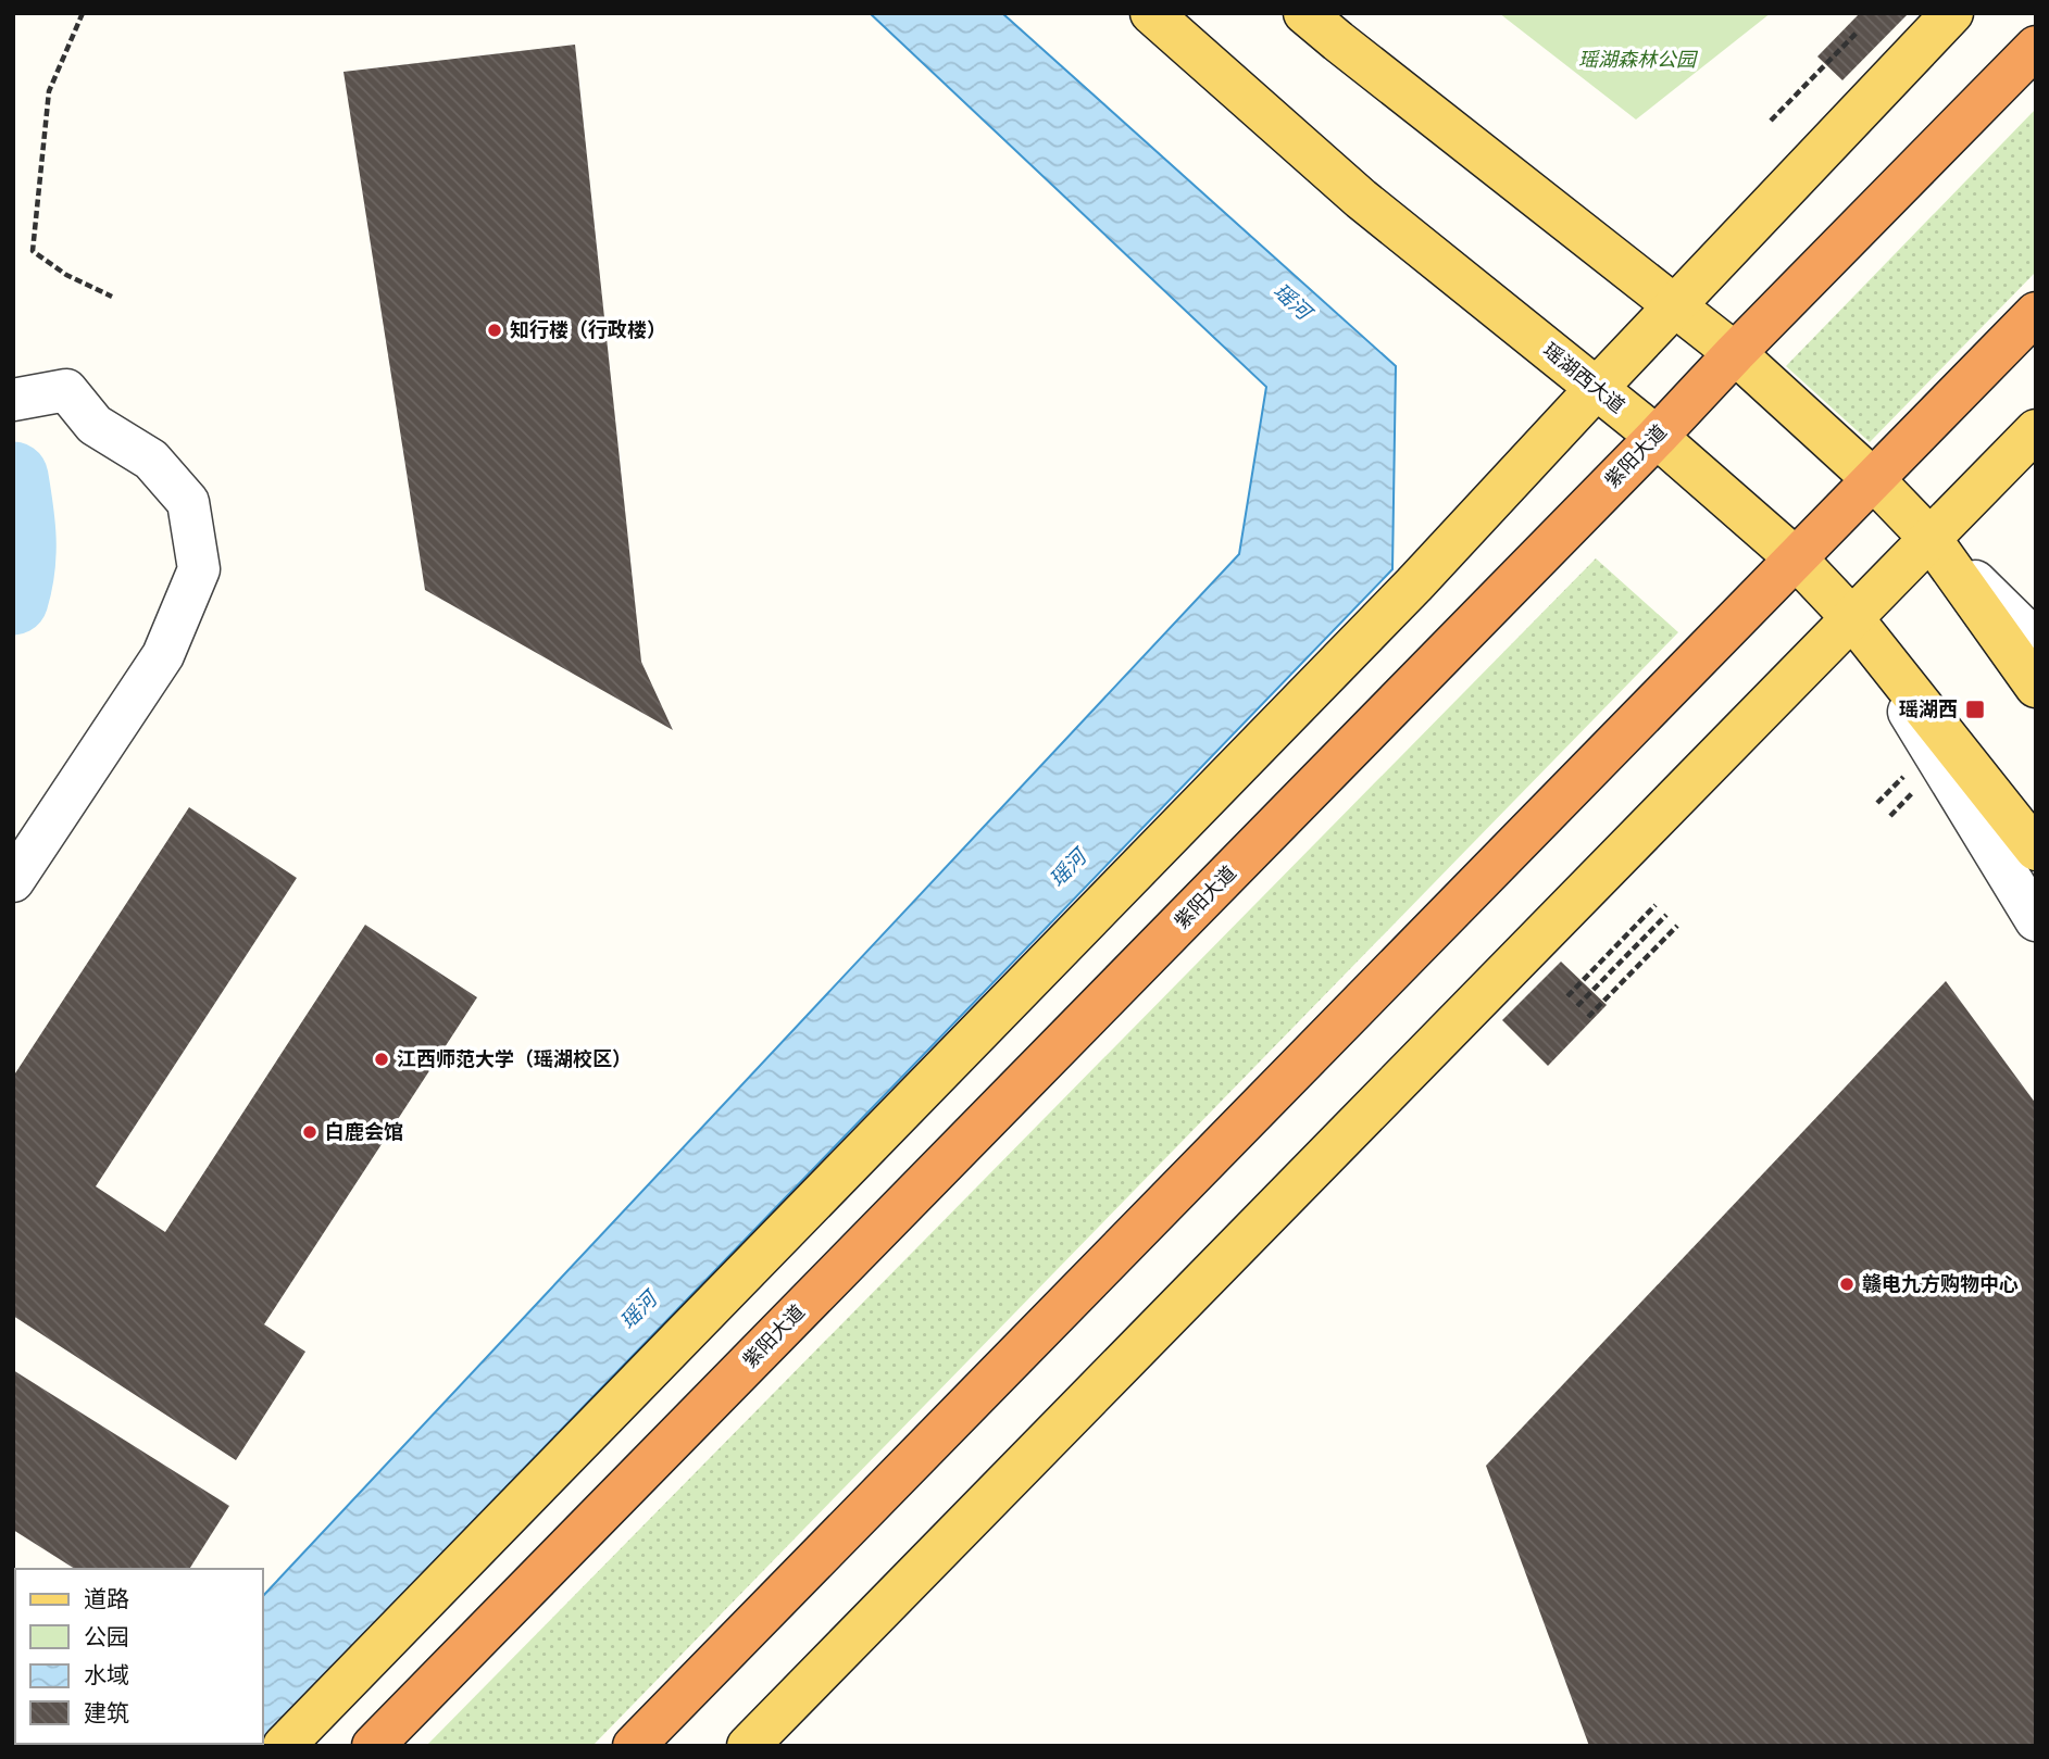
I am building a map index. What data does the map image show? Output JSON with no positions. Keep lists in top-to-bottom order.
{
  "streets": {
    "highway": ["紫阳大道"],
    "main road": ["瑶湖西大道"]
  },
  "crossings": [
    ["瑶湖西大道", "紫阳大道"]
  ],
  "water": ["瑶河"],
  "parks": ["瑶湖森林公园"],
  "places": {
    "other": [
      "知行楼（行政楼）",
      "江西师范大学（瑶湖校区）",
      "白鹿会馆",
      "赣电九方购物中心"
    ],
    "transit": ["瑶湖西"]
  },
  "legend": [
    "道路",
    "公园",
    "水域",
    "建筑"
  ]
}
